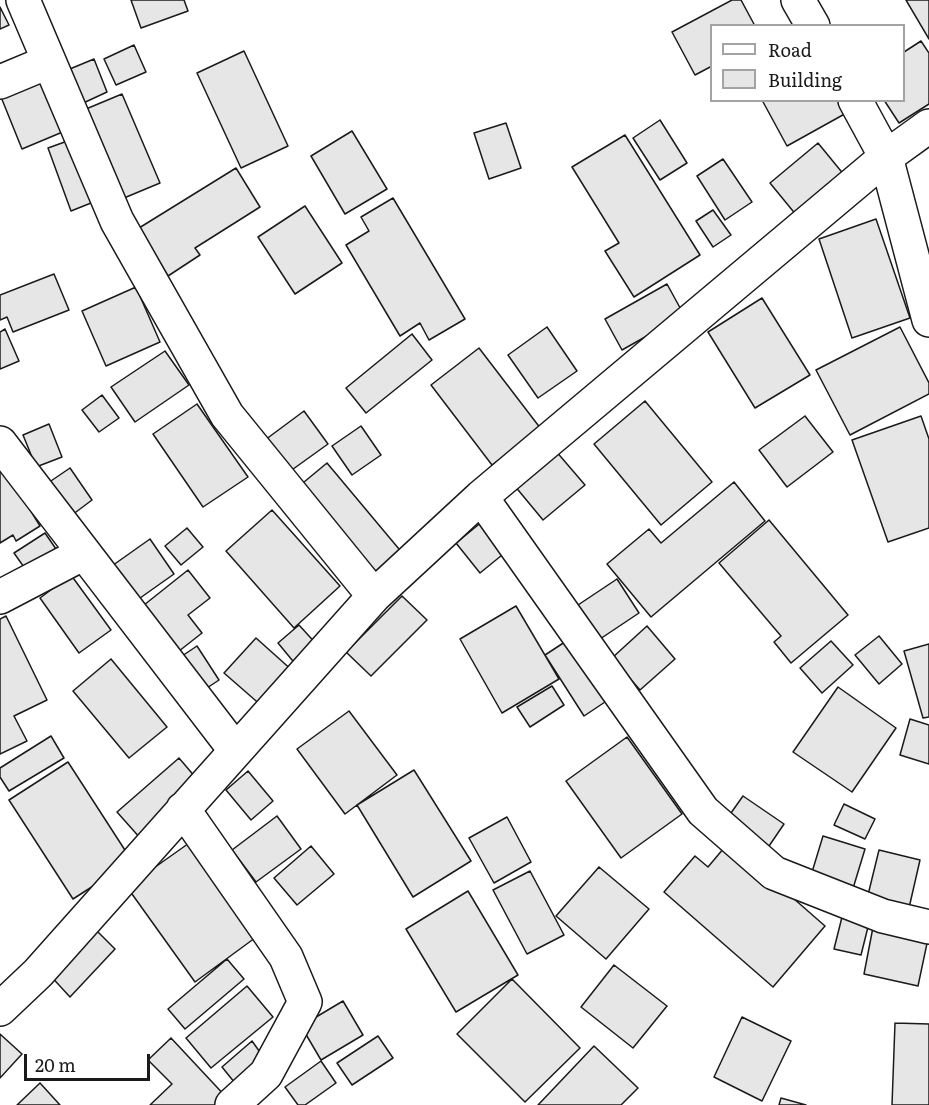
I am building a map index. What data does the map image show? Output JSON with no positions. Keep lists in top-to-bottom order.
{
  "legend": ["Road", "Building"],
  "scale_bar": "20 m"
}
